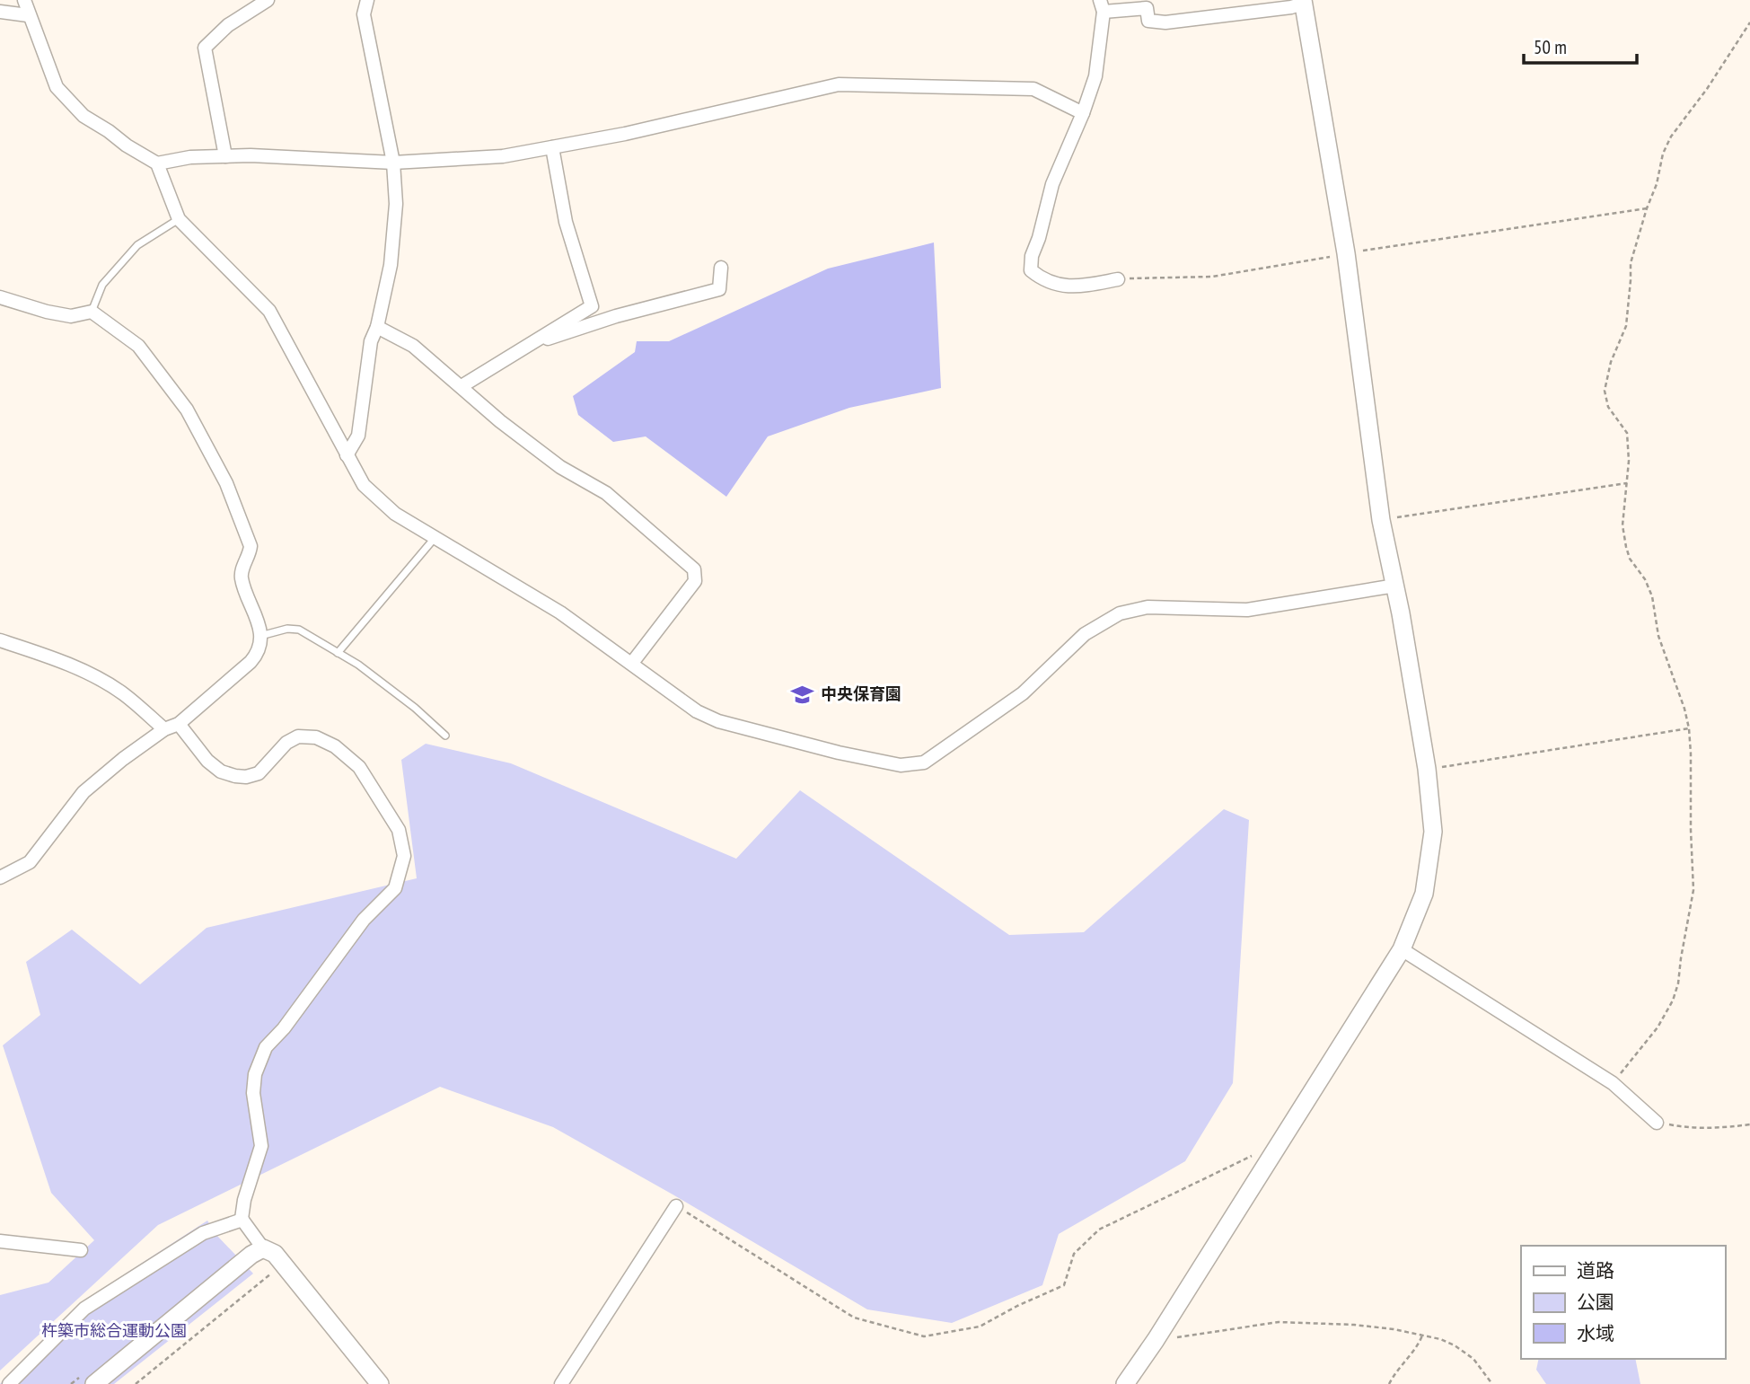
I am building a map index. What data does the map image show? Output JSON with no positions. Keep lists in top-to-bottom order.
{
  "parks": ["杵築市総合運動公園"],
  "places": {
    "school or university": ["中央保育園"]
  },
  "legend": ["道路", "公園", "水域"],
  "scale_bar": "50 m"
}
